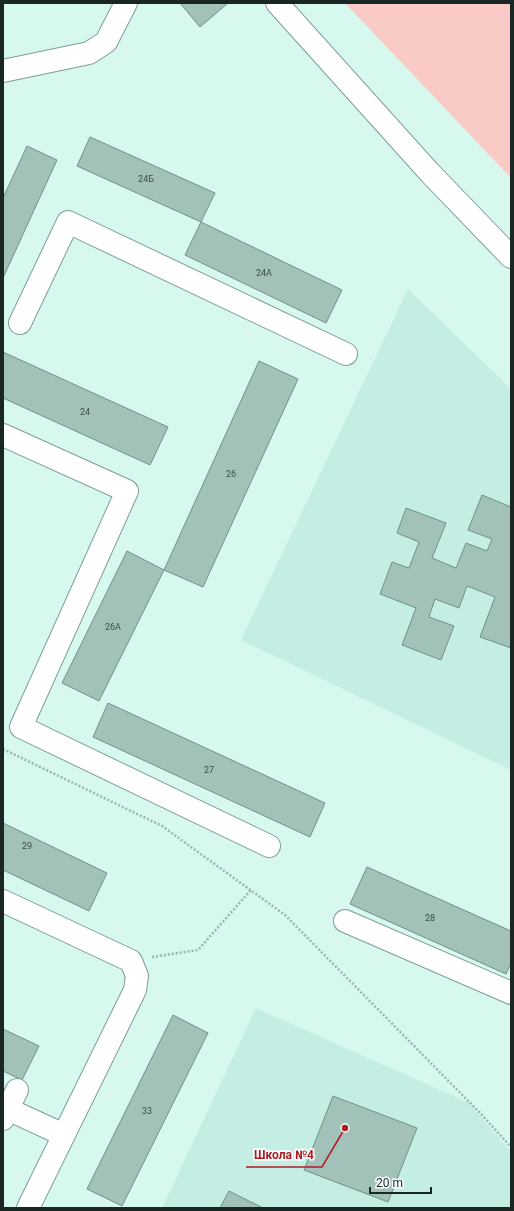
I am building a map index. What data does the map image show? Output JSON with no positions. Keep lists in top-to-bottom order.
{
  "places": ["Школа №4"],
  "house_numbers": [
    "24Б",
    "24А",
    "24",
    "26",
    "26А",
    "27",
    "29",
    "28",
    "33"
  ],
  "scale_bar": "20 m"
}
